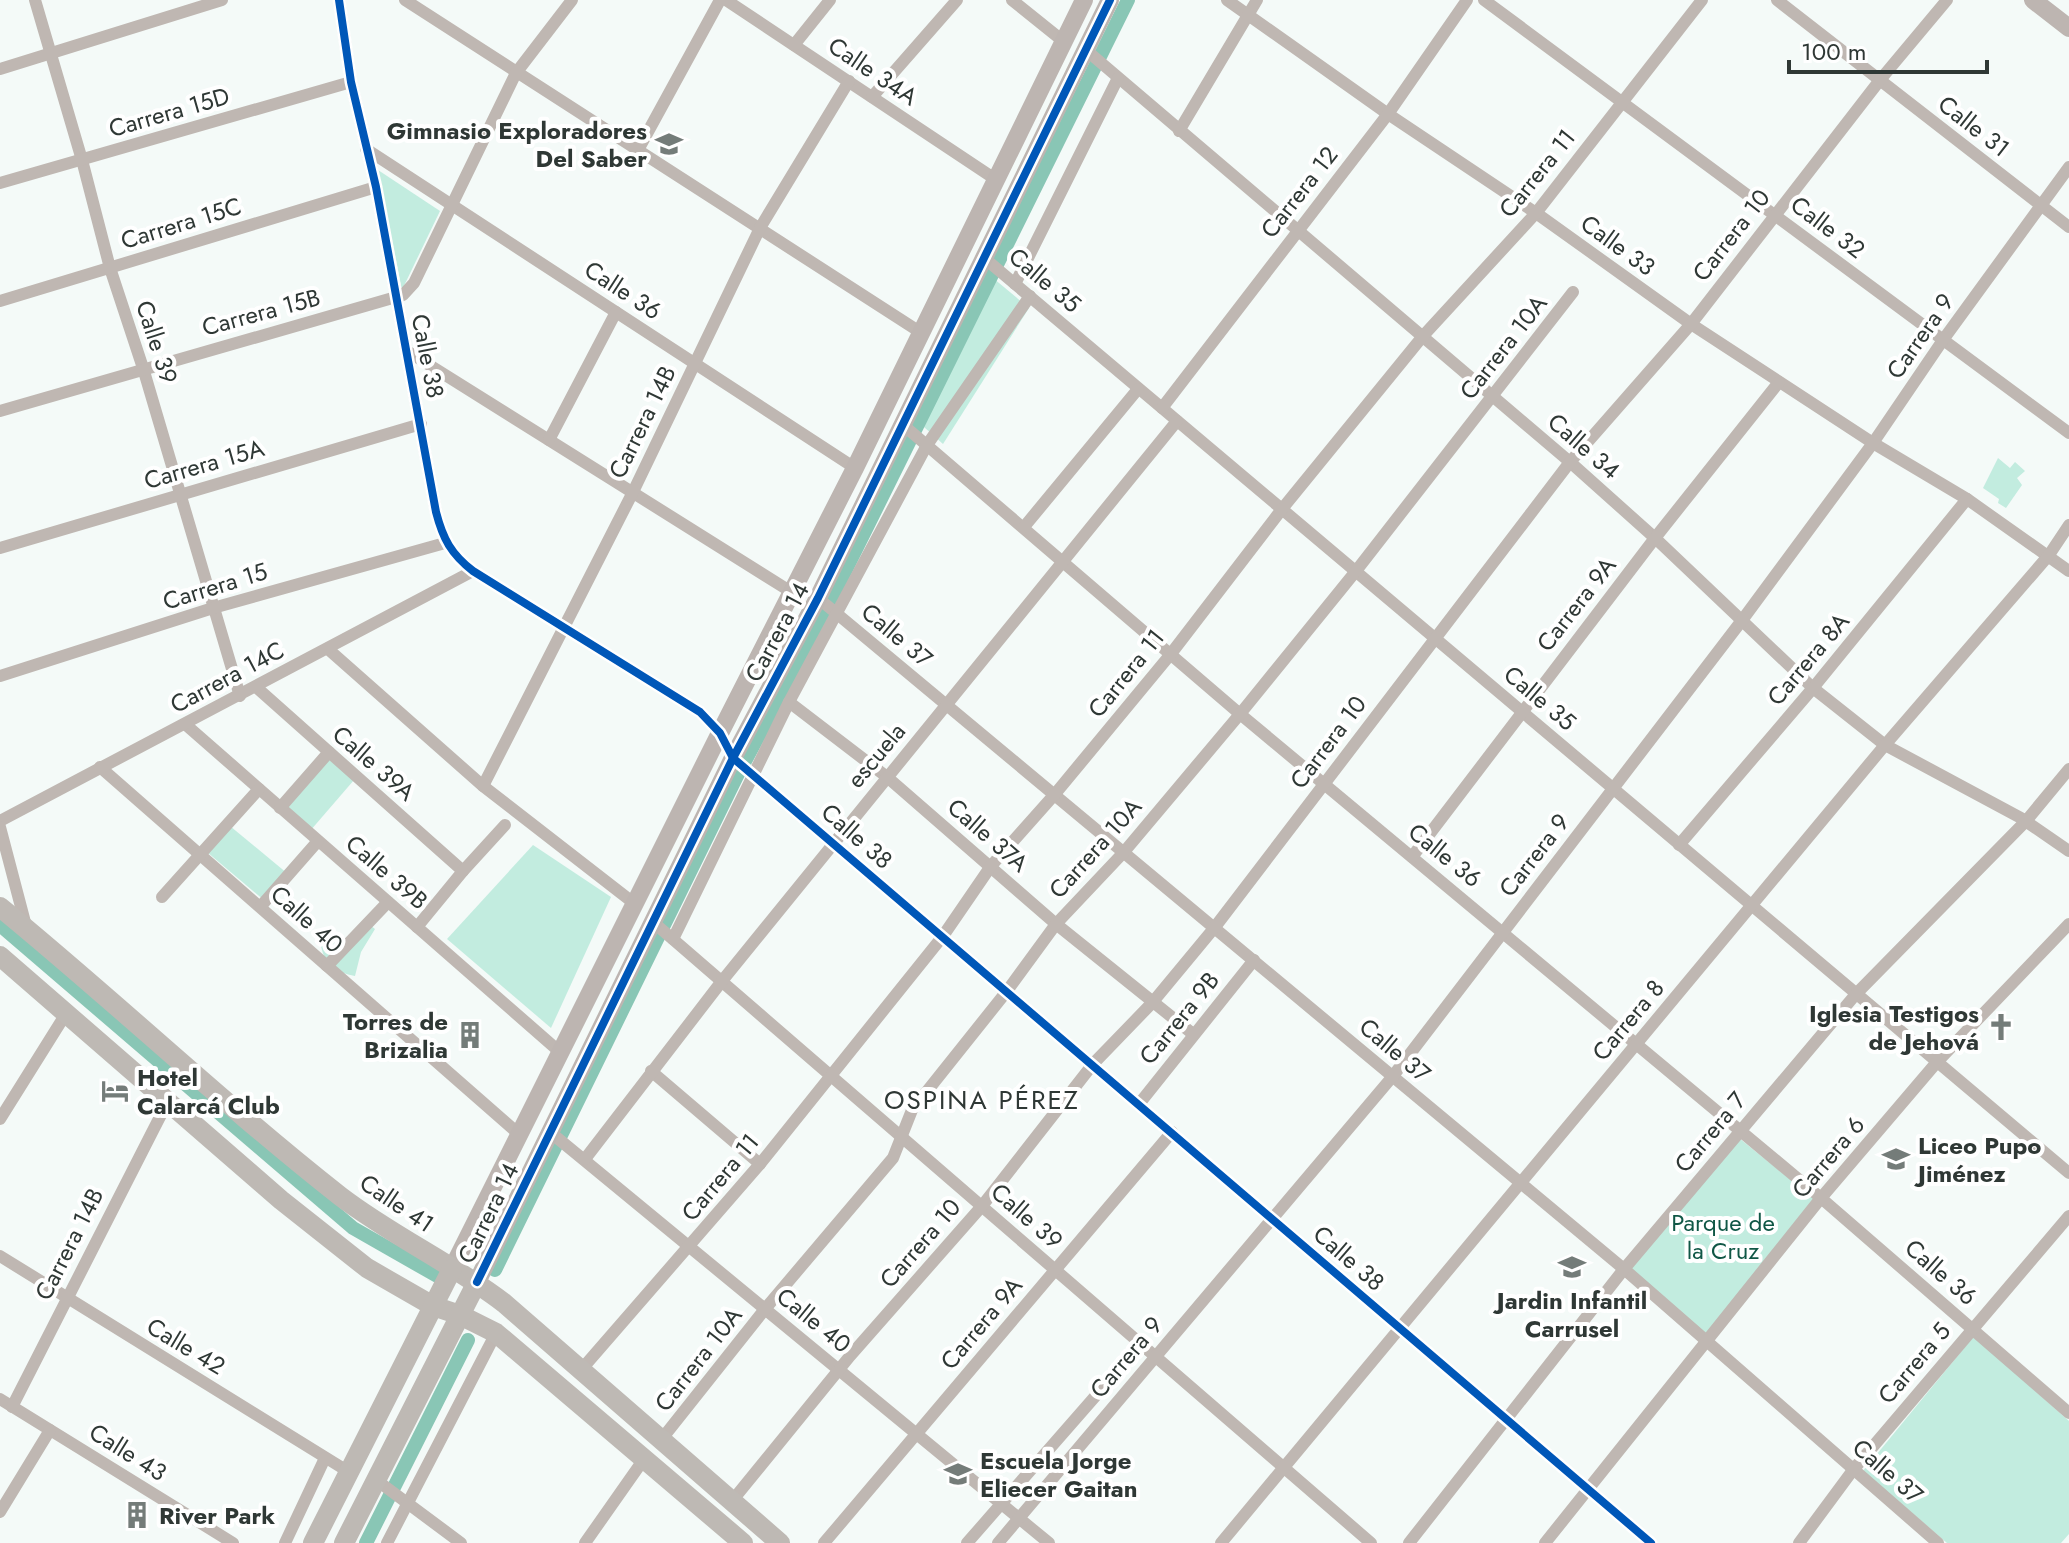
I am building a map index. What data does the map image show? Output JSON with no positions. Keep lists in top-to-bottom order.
{
  "streets": {
    "main road": ["Carrera 14", "Calle 41"],
    "street": [
      "Calle 34A",
      "Carrera 15D",
      "Calle 31",
      "Carrera 11",
      "Carrera 12",
      "Carrera 15C",
      "Calle 32",
      "Carrera 10",
      "Calle 33",
      "Calle 35",
      "Calle 36",
      "Carrera 15B",
      "Carrera 9",
      "Calle 39",
      "Carrera 10A",
      "Calle 38",
      "Carrera 14B",
      "Calle 34",
      "Carrera 15A",
      "Carrera 15",
      "Carrera 9A",
      "Calle 37",
      "Carrera 8A",
      "Carrera 14C",
      "escuela",
      "Calle 39A",
      "Calle 37A",
      "Calle 39B",
      "Calle 40",
      "Carrera 9B",
      "Carrera 8",
      "Carrera 7",
      "Carrera 6",
      "Calle 42",
      "Carrera 5",
      "Calle 43"
    ]
  },
  "crossings": [
    ["Calle 34A", "Carrera 14B"],
    ["Calle 34A", "Carrera 14"],
    ["Carrera 15D", "Calle 39"],
    ["Carrera 15D", "Calle 38"],
    ["Calle 31", "Carrera 10"],
    ["Calle 31", "Carrera 9"],
    ["Carrera 11", "Calle 32"],
    ["Carrera 11", "Calle 33"],
    ["Carrera 11", "Calle 35"],
    ["Carrera 11", "Calle 36"],
    ["Carrera 11", "Calle 39"],
    ["Carrera 11", "Calle 38"],
    ["Carrera 11", "Calle 34"],
    ["Carrera 11", "Calle 37"],
    ["Carrera 11", "Calle 37A"],
    ["Carrera 11", "Calle 40"],
    ["Carrera 11", "Calle 41"],
    ["Carrera 12", "Calle 33"],
    ["Carrera 12", "Calle 35"],
    ["Carrera 12", "Calle 34"],
    ["Carrera 15C", "Calle 39"],
    ["Carrera 15C", "Calle 38"],
    ["Calle 32", "Carrera 10"],
    ["Calle 32", "Carrera 9"],
    ["Carrera 10", "Calle 33"],
    ["Carrera 10", "Calle 35"],
    ["Carrera 10", "Calle 36"],
    ["Carrera 10", "Calle 39"],
    ["Carrera 10", "Calle 38"],
    ["Carrera 10", "Calle 34"],
    ["Carrera 10", "Calle 37"],
    ["Carrera 10", "Calle 37A"],
    ["Carrera 10", "Calle 40"],
    ["Carrera 10", "Calle 41"],
    ["Calle 33", "Carrera 9"],
    ["Calle 33", "Carrera 9A"],
    ["Calle 33", "Carrera 8A"],
    ["Calle 33", "Carrera 8"],
    ["Calle 35", "Carrera 9"],
    ["Calle 35", "Carrera 10A"],
    ["Calle 35", "Carrera 9A"],
    ["Calle 35", "Carrera 14"],
    ["Calle 35", "Carrera 8A"],
    ["Calle 35", "escuela"],
    ["Calle 35", "Carrera 8"],
    ["Calle 35", "Carrera 7"],
    ["Calle 35", "Carrera 6"],
    ["Calle 36", "Carrera 9"],
    ["Calle 36", "Carrera 10A"],
    ["Calle 36", "Calle 38"],
    ["Calle 36", "Carrera 14B"],
    ["Calle 36", "Carrera 9A"],
    ["Calle 36", "Carrera 14"],
    ["Calle 36", "escuela"],
    ["Calle 36", "Carrera 8"],
    ["Calle 36", "Carrera 7"],
    ["Calle 36", "Carrera 6"],
    ["Calle 36", "Carrera 5"],
    ["Carrera 15B", "Calle 39"],
    ["Carrera 15B", "Calle 38"],
    ["Carrera 9", "Calle 39"],
    ["Carrera 9", "Calle 38"],
    ["Carrera 9", "Calle 34"],
    ["Carrera 9", "Calle 37"],
    ["Carrera 9", "Calle 40"],
    ["Calle 39", "Carrera 10A"],
    ["Calle 39", "Carrera 15A"],
    ["Calle 39", "Carrera 15"],
    ["Calle 39", "Carrera 9A"],
    ["Calle 39", "Carrera 14"],
    ["Calle 39", "Carrera 14C"],
    ["Calle 39", "escuela"],
    ["Calle 39", "Carrera 8"],
    ["Carrera 10A", "Calle 38"],
    ["Carrera 10A", "Calle 34"],
    ["Carrera 10A", "Calle 37"],
    ["Carrera 10A", "Calle 37A"],
    ["Carrera 10A", "Calle 40"],
    ["Carrera 10A", "Calle 41"],
    ["Calle 38", "Carrera 14B"],
    ["Calle 38", "Carrera 15A"],
    ["Calle 38", "Carrera 15"],
    ["Calle 38", "Carrera 9A"],
    ["Calle 38", "Carrera 14"],
    ["Calle 38", "Carrera 14C"],
    ["Calle 38", "escuela"],
    ["Calle 38", "Carrera 9B"],
    ["Calle 38", "Carrera 8"],
    ["Calle 38", "Carrera 7"],
    ["Calle 38", "Carrera 6"],
    ["Carrera 14B", "Calle 42"],
    ["Carrera 14B", "Calle 43"],
    ["Calle 34", "Carrera 9A"],
    ["Calle 34", "Carrera 14"],
    ["Calle 34", "Carrera 8A"],
    ["Calle 34", "Carrera 8"],
    ["Calle 34", "Carrera 7"],
    ["Carrera 9A", "Calle 40"],
    ["Carrera 14", "Calle 37"],
    ["Carrera 14", "Calle 39B"],
    ["Carrera 14", "Calle 40"],
    ["Carrera 14", "Calle 41"],
    ["Carrera 14", "Calle 42"],
    ["Calle 37", "escuela"],
    ["Calle 37", "Carrera 9B"],
    ["Calle 37", "Carrera 8"],
    ["Calle 37", "Carrera 7"],
    ["Calle 37", "Carrera 6"],
    ["Calle 37", "Carrera 5"],
    ["Carrera 14C", "Calle 39A"],
    ["Carrera 14C", "Calle 39B"],
    ["Carrera 14C", "Calle 40"],
    ["escuela", "Calle 37A"],
    ["escuela", "Calle 40"],
    ["Calle 37A", "Carrera 9B"]
  ],
  "districts": ["OSPINA PÉREZ"],
  "parks": ["Parque de la Cruz"],
  "places": {
    "school or university": [
      "Gimnasio Exploradores Del Saber",
      "Liceo Pupo Jiménez",
      "Jardin Infantil Carrusel",
      "Escuela Jorge Eliecer Gaitan"
    ],
    "church": ["Iglesia Testigos de Jehová"],
    "building": ["Torres de Brizalia", "River Park"],
    "hotel": ["Hotel Calarcá Club"]
  },
  "scale_bar": "100 m"
}
